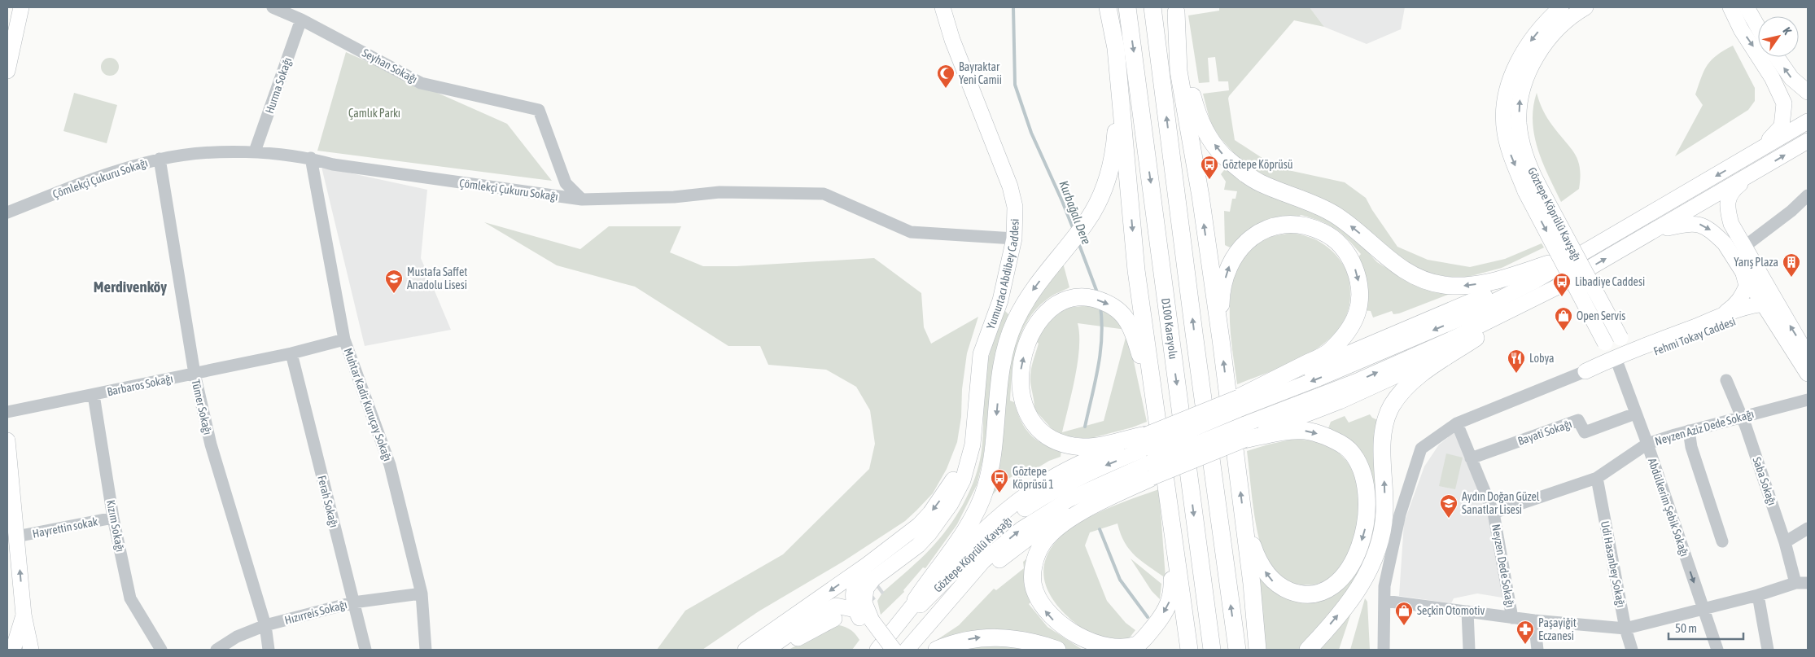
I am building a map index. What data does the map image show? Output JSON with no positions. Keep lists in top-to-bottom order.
{
  "streets": {
    "highway": ["D100 Karayolu"],
    "main road": ["Göztepe Köprülü Kavşağı", "Yumurtacı Abdibey Caddesi", "Fehmi Tokay Caddesi"],
    "street": [
      "Seyhan Sokağı",
      "Hurma Sokağı",
      "Çömlekçi Çukuru Sokağı",
      "Barbaros Sokağı",
      "Muhtar Kadir Kuruçay Sokağı",
      "Tümer Sokağı",
      "Neyzen Aziz Dede Sokağı",
      "Bayati Sokağı",
      "Saba Sokağı",
      "Ferah Sokağı",
      "Abdülkerim Şebik Sokağı",
      "Kızım Sokağı",
      "Hayrettin sokak",
      "Udi Hasanbey Sokağı",
      "Neyzen Dede Sokağı",
      "Hızırreis Sokağı"
    ]
  },
  "crossings": [
    ["Seyhan Sokağı", "Hurma Sokağı"],
    ["Seyhan Sokağı", "Çömlekçi Çukuru Sokağı"],
    ["Hurma Sokağı", "Çömlekçi Çukuru Sokağı"],
    ["Çömlekçi Çukuru Sokağı", "Yumurtacı Abdibey Caddesi"],
    ["Çömlekçi Çukuru Sokağı", "Muhtar Kadir Kuruçay Sokağı"],
    ["Çömlekçi Çukuru Sokağı", "Tümer Sokağı"],
    ["Göztepe Köprülü Kavşağı", "Fehmi Tokay Caddesi"],
    ["Göztepe Köprülü Kavşağı", "Abdülkerim Şebik Sokağı"],
    ["Fehmi Tokay Caddesi", "Abdülkerim Şebik Sokağı"],
    ["Barbaros Sokağı", "Muhtar Kadir Kuruçay Sokağı"],
    ["Barbaros Sokağı", "Tümer Sokağı"],
    ["Barbaros Sokağı", "Ferah Sokağı"],
    ["Barbaros Sokağı", "Kızım Sokağı"],
    ["Muhtar Kadir Kuruçay Sokağı", "Hızırreis Sokağı"],
    ["Tümer Sokağı", "Hızırreis Sokağı"],
    ["Neyzen Aziz Dede Sokağı", "Saba Sokağı"],
    ["Neyzen Aziz Dede Sokağı", "Abdülkerim Şebik Sokağı"],
    ["Neyzen Aziz Dede Sokağı", "Udi Hasanbey Sokağı"],
    ["Neyzen Aziz Dede Sokağı", "Neyzen Dede Sokağı"],
    ["Bayati Sokağı", "Abdülkerim Şebik Sokağı"],
    ["Bayati Sokağı", "Neyzen Dede Sokağı"],
    ["Ferah Sokağı", "Hızırreis Sokağı"],
    ["Kızım Sokağı", "Hayrettin sokak"]
  ],
  "districts": ["Merdivenköy"],
  "water": ["Kurbağalı Dere"],
  "parks": ["Çamlık Parkı"],
  "places": {
    "mosque": ["Bayraktar Yeni Camii"],
    "bus stop": ["Göztepe Köprüsü", "Libadiye Caddesi", "Göztepe Köprüsü 1"],
    "building": ["Yarış Plaza"],
    "school or university": ["Mustafa Saffet Anadolu Lisesi", "Aydın Doğan Güzel Sanatlar Lisesi"],
    "shop": ["Open Servis", "Seçkin Otomotiv"],
    "restaurant": ["Lobya"],
    "pharmacy": ["Paşayiğit Eczanesi"]
  },
  "scale_bar": "50 m",
  "north": "top right"
}
